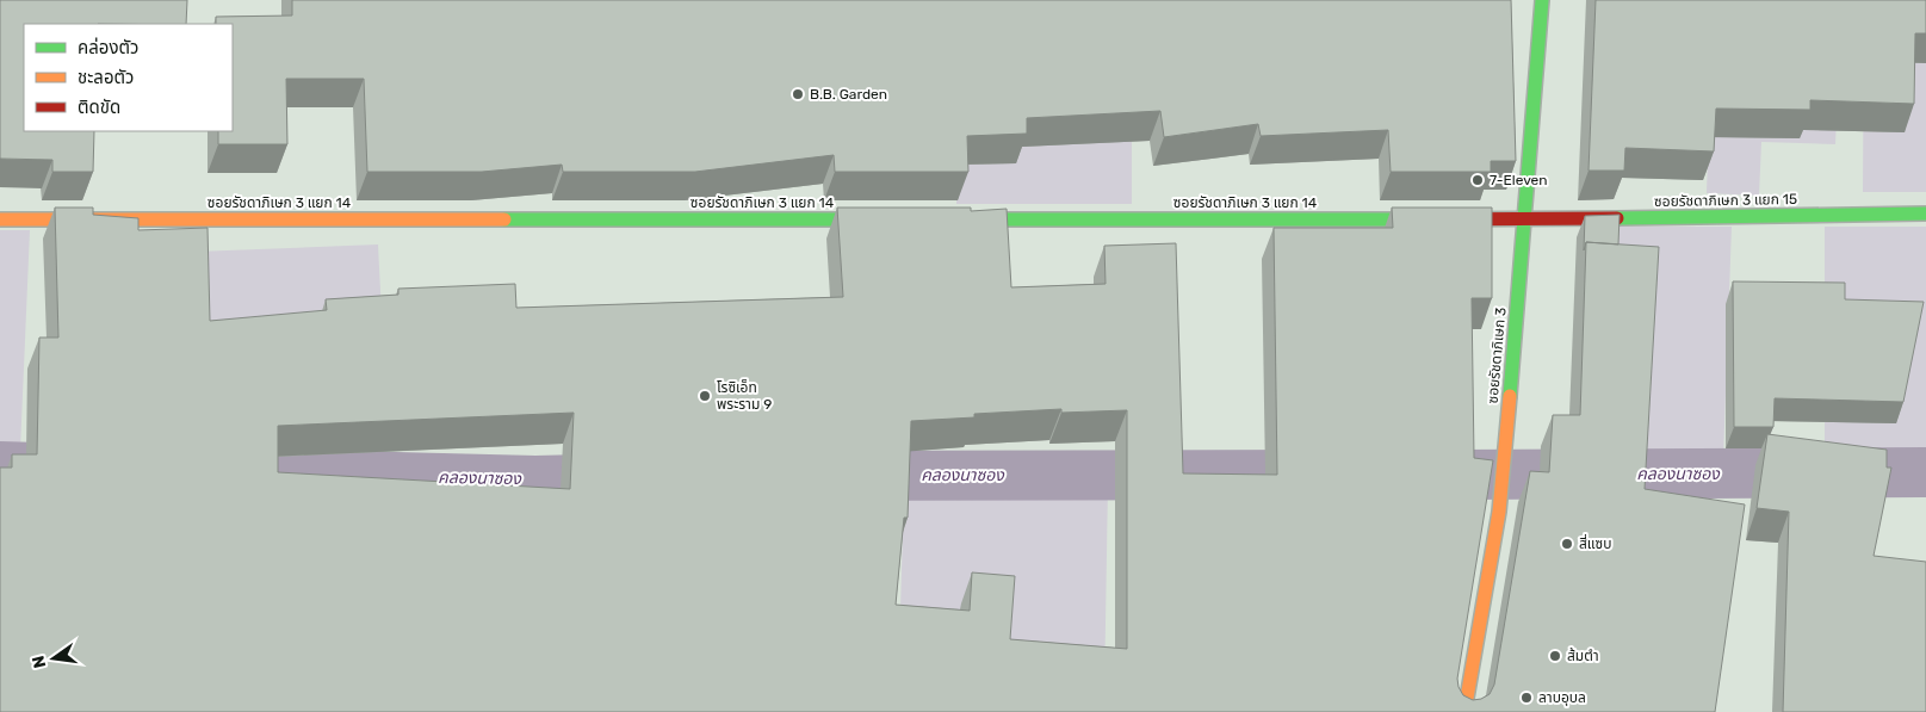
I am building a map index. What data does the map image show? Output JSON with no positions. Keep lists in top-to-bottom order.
{
  "streets": {
    "street": ["ซอยรัชดาภิเษก 3 แยก 15", "ซอยรัชดาภิเษก 3 แยก 14", "ซอยรัชดาภิเษก 3"]
  },
  "crossings": [
    ["ซอยรัชดาภิเษก 3 แยก 15", "ซอยรัชดาภิเษก 3 แยก 14"],
    ["ซอยรัชดาภิเษก 3 แยก 15", "ซอยรัชดาภิเษก 3"],
    ["ซอยรัชดาภิเษก 3 แยก 14", "ซอยรัชดาภิเษก 3"]
  ],
  "water": ["คลองนาซอง"],
  "places": [
    "B.B. Garden",
    "7-Eleven",
    "โรซิเอ็ท พระราม 9",
    "สี่แซบ",
    "ส้มตำ",
    "ลาบอุบล"
  ],
  "legend": ["คล่องตัว", "ชะลอตัว", "ติดขัด"],
  "north": "left"
}
